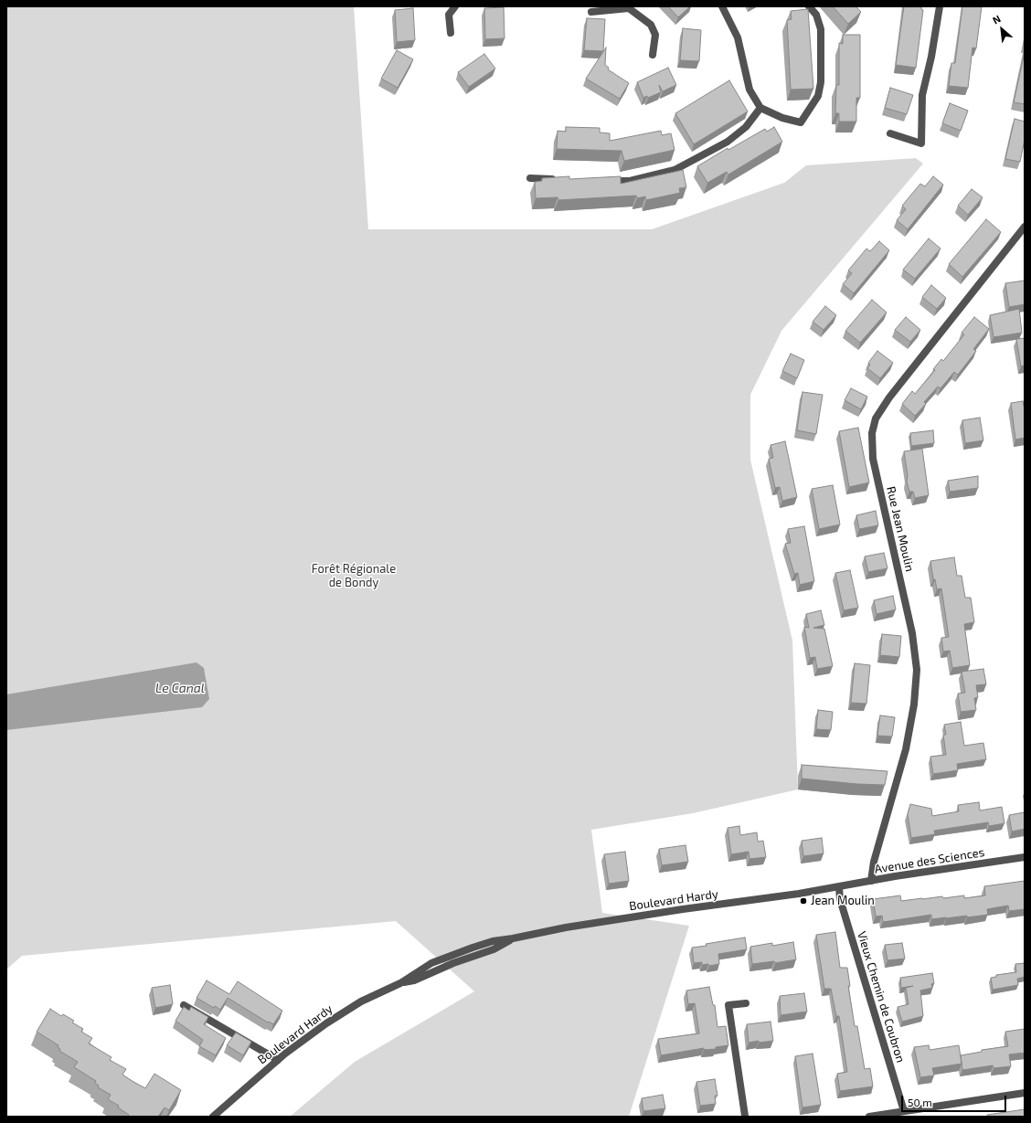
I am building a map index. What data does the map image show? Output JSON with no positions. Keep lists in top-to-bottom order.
{
  "streets": {
    "street": [
      "Rue Jean Moulin",
      "Avenue des Sciences",
      "Boulevard Hardy",
      "Vieux Chemin de Coubron"
    ]
  },
  "crossings": [
    ["Rue Jean Moulin", "Avenue des Sciences"],
    ["Avenue des Sciences", "Boulevard Hardy"],
    ["Avenue des Sciences", "Vieux Chemin de Coubron"],
    ["Boulevard Hardy", "Vieux Chemin de Coubron"]
  ],
  "water": ["Le Canal"],
  "parks": ["Forêt Régionale de Bondy"],
  "places": ["Jean Moulin"],
  "scale_bar": "50 m",
  "north": "top left"
}
